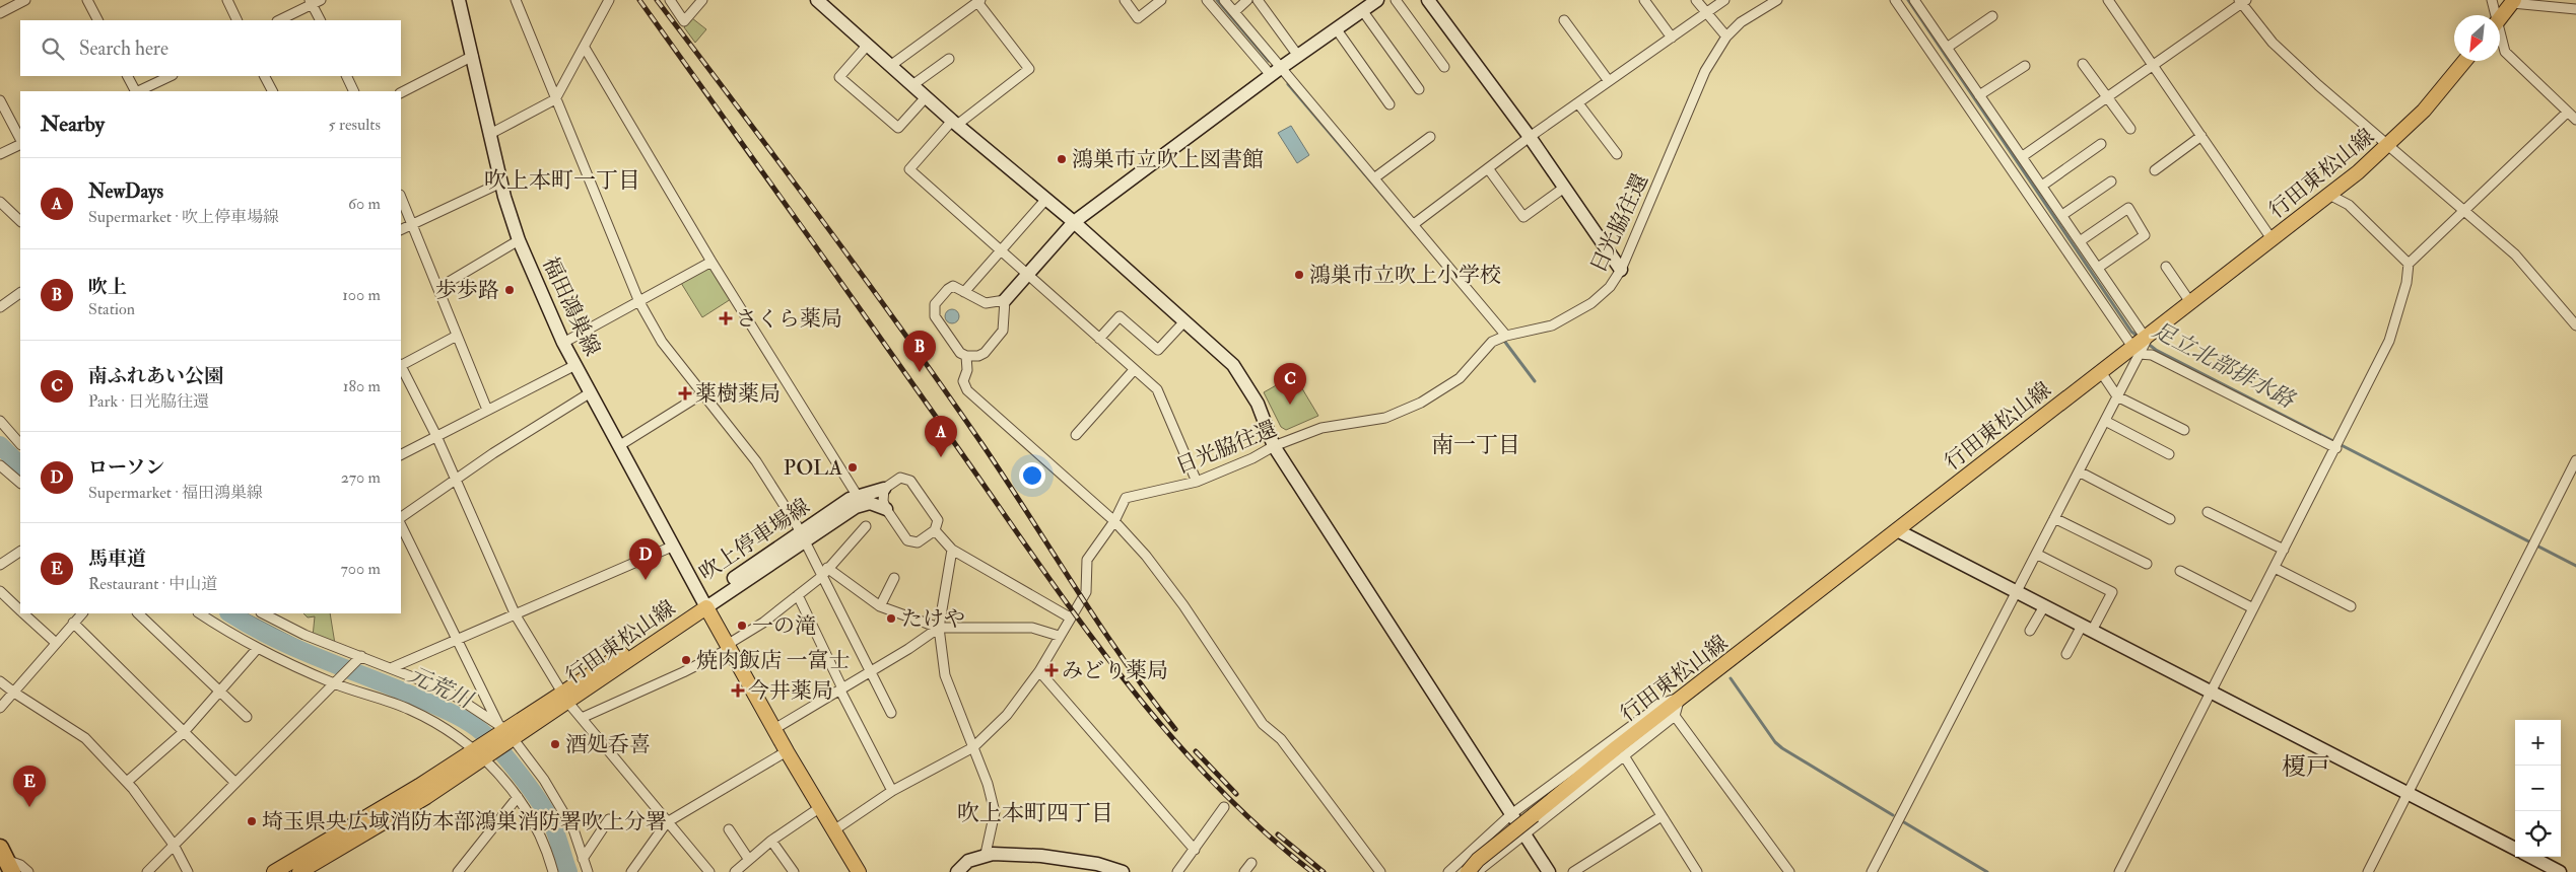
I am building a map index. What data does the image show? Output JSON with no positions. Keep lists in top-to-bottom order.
{
  "streets": {
    "main road": ["行田東松山線"],
    "street": ["日光脇往還", "福田鴻巣線", "吹上停車場線"]
  },
  "crossings": [
    ["行田東松山線", "日光脇往還"],
    ["行田東松山線", "福田鴻巣線"],
    ["行田東松山線", "吹上停車場線"],
    ["福田鴻巣線", "吹上停車場線"]
  ],
  "districts": [
    "吹上本町一丁目",
    "南一丁目",
    "榎戸",
    "吹上本町四丁目"
  ],
  "water": ["足立北部排水路", "元荒川"],
  "places": {
    "other": [
      "鴻巣市立吹上図書館",
      "鴻巣市立吹上小学校",
      "歩歩路",
      "POLA",
      "たけや",
      "一の滝",
      "焼肉飯店 一富士",
      "酒処呑喜",
      "埼玉県央広域消防本部鴻巣消防署吹上分署"
    ],
    "health": [
      "さくら薬局",
      "薬樹薬局",
      "みどり薬局",
      "今井薬局"
    ]
  },
  "north": "bottom left",
  "page": {
    "search": "Search here",
    "heading": ["Nearby", "5 results"],
    "list": [
      {
        "mark": "A",
        "name": "NewDays",
        "note": "Supermarket · 吹上停車場線",
        "value": "60 m"
      },
      {
        "mark": "B",
        "name": "吹上",
        "note": "Station",
        "value": "100 m"
      },
      {
        "mark": "C",
        "name": "南ふれあい公園",
        "note": "Park · 日光脇往還",
        "value": "180 m"
      },
      {
        "mark": "D",
        "name": "ローソン",
        "note": "Supermarket · 福田鴻巣線",
        "value": "270 m"
      },
      {
        "mark": "E",
        "name": "馬車道",
        "note": "Restaurant · 中山道",
        "value": "700 m"
      }
    ],
    "pins": [
      "B",
      "C",
      "A",
      "D",
      "E"
    ],
    "map_buttons": ["+", "−"]
  }
}
